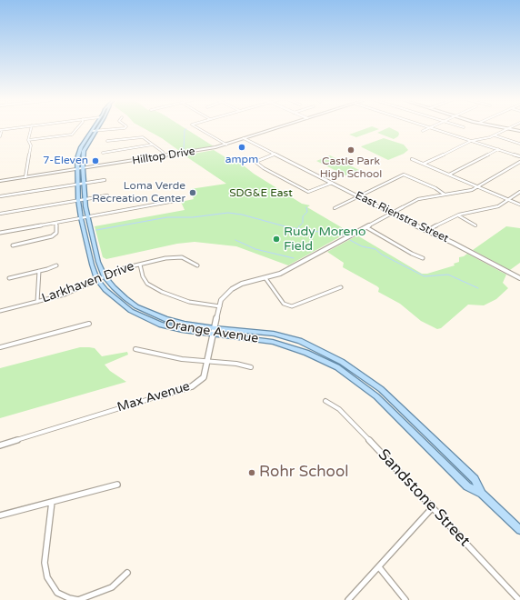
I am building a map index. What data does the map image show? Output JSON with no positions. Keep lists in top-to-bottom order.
{
  "streets": {
    "main road": ["Hilltop Drive", "Orange Avenue"],
    "street": [
      "East Rienstra Street",
      "Larkhaven Drive",
      "Max Avenue",
      "Sandstone Street"
    ]
  },
  "crossings": [
    ["Hilltop Drive", "East Rienstra Street"],
    ["Hilltop Drive", "Orange Avenue"],
    ["East Rienstra Street", "Max Avenue"],
    ["Larkhaven Drive", "Orange Avenue"],
    ["Orange Avenue", "Max Avenue"]
  ],
  "parks": ["SDG&E East"],
  "places": [
    "ampm",
    "Castle Park High School",
    "7-Eleven",
    "Loma Verde Recreation Center",
    "Rudy Moreno Field",
    "Rohr School"
  ]
}
